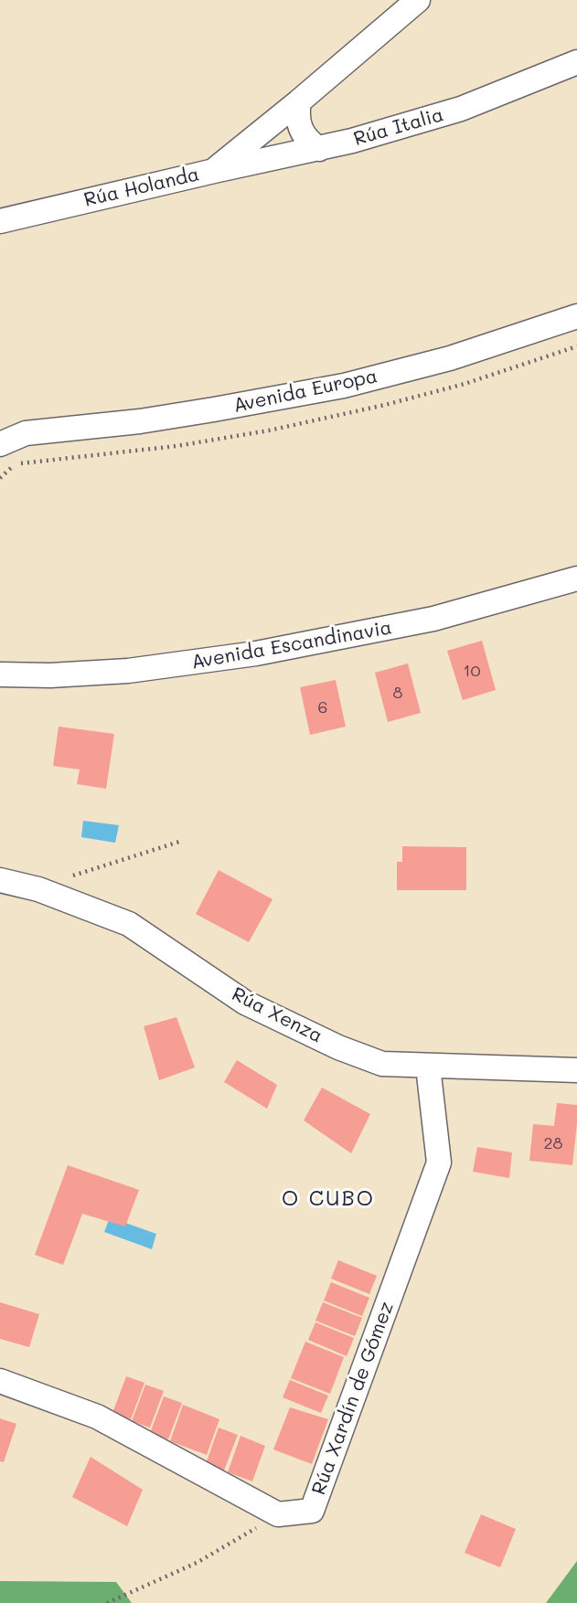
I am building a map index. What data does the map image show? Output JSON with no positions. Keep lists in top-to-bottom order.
{
  "streets": {
    "street": [
      "Rúa Italia",
      "Rúa Holanda",
      "Avenida Europa",
      "Avenida Escandinavia",
      "Rúa Xenza",
      "Rúa Xardín de Gómez"
    ]
  },
  "crossings": [
    ["Rúa Italia", "Rúa Holanda"],
    ["Rúa Xenza", "Rúa Xardín de Gómez"]
  ],
  "districts": ["O CUBO"],
  "house_numbers": [
    "10",
    "8",
    "6",
    "28"
  ]
}
